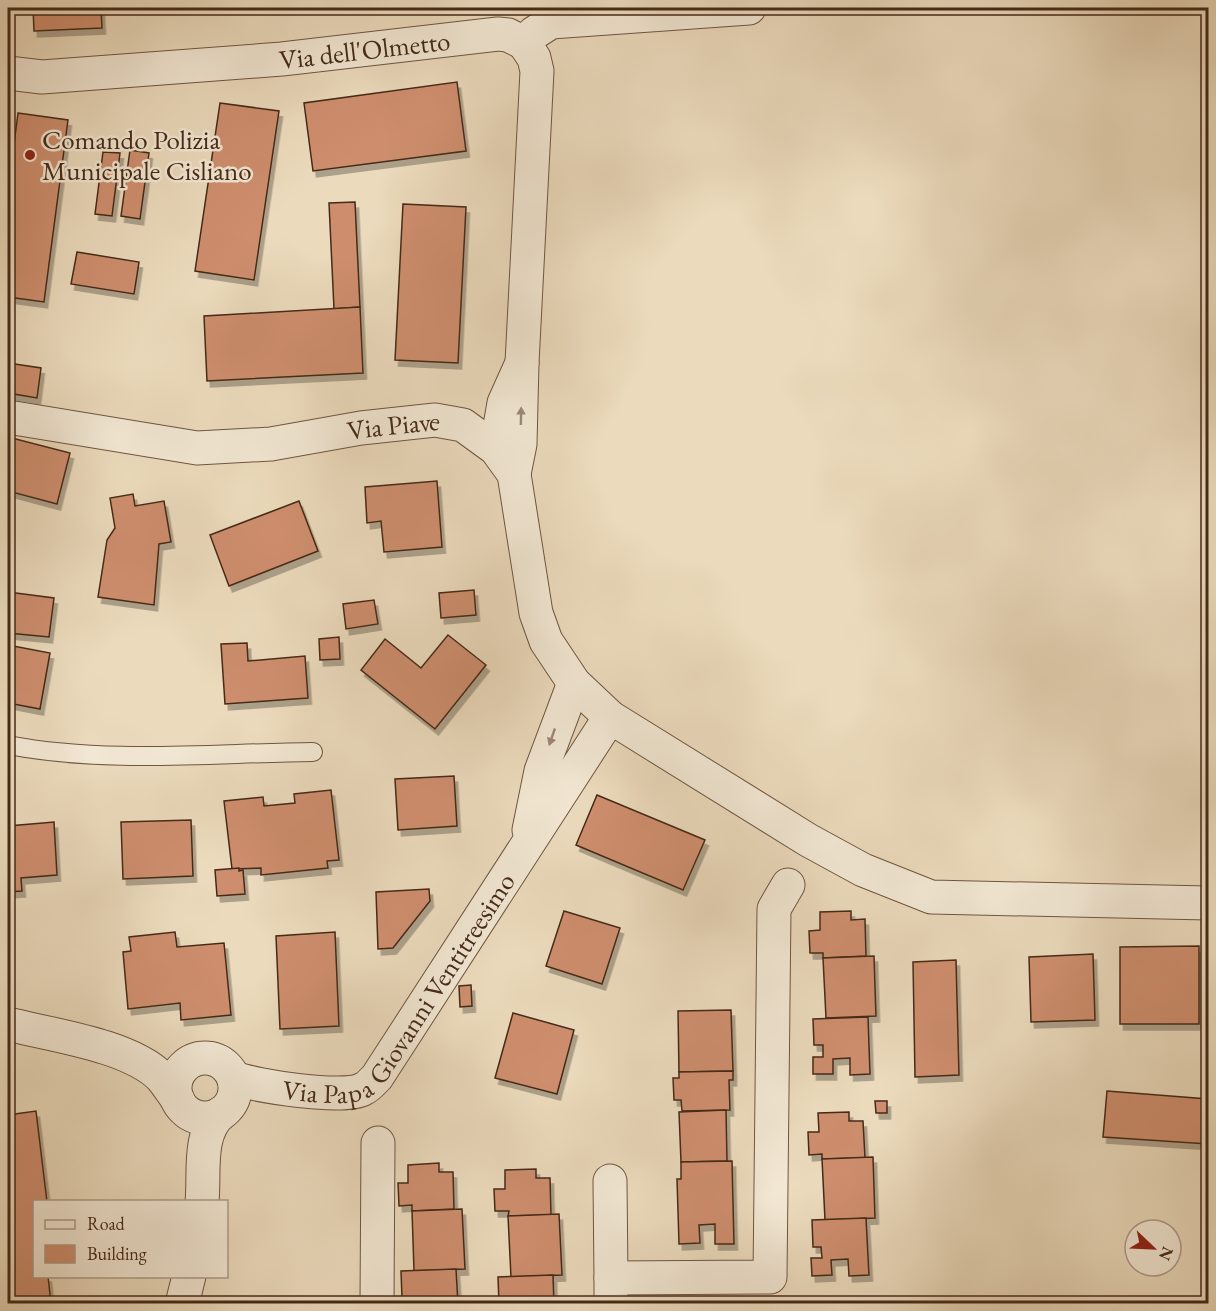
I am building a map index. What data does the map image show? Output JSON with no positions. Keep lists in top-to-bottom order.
{
  "streets": {
    "street": ["Via dell'Olmetto", "Via Piave", "Via Papa Giovanni Ventitreesimo"]
  },
  "places": ["Comando Polizia Municipale Cisliano"],
  "legend": ["Road", "Building"],
  "north": "bottom right"
}
